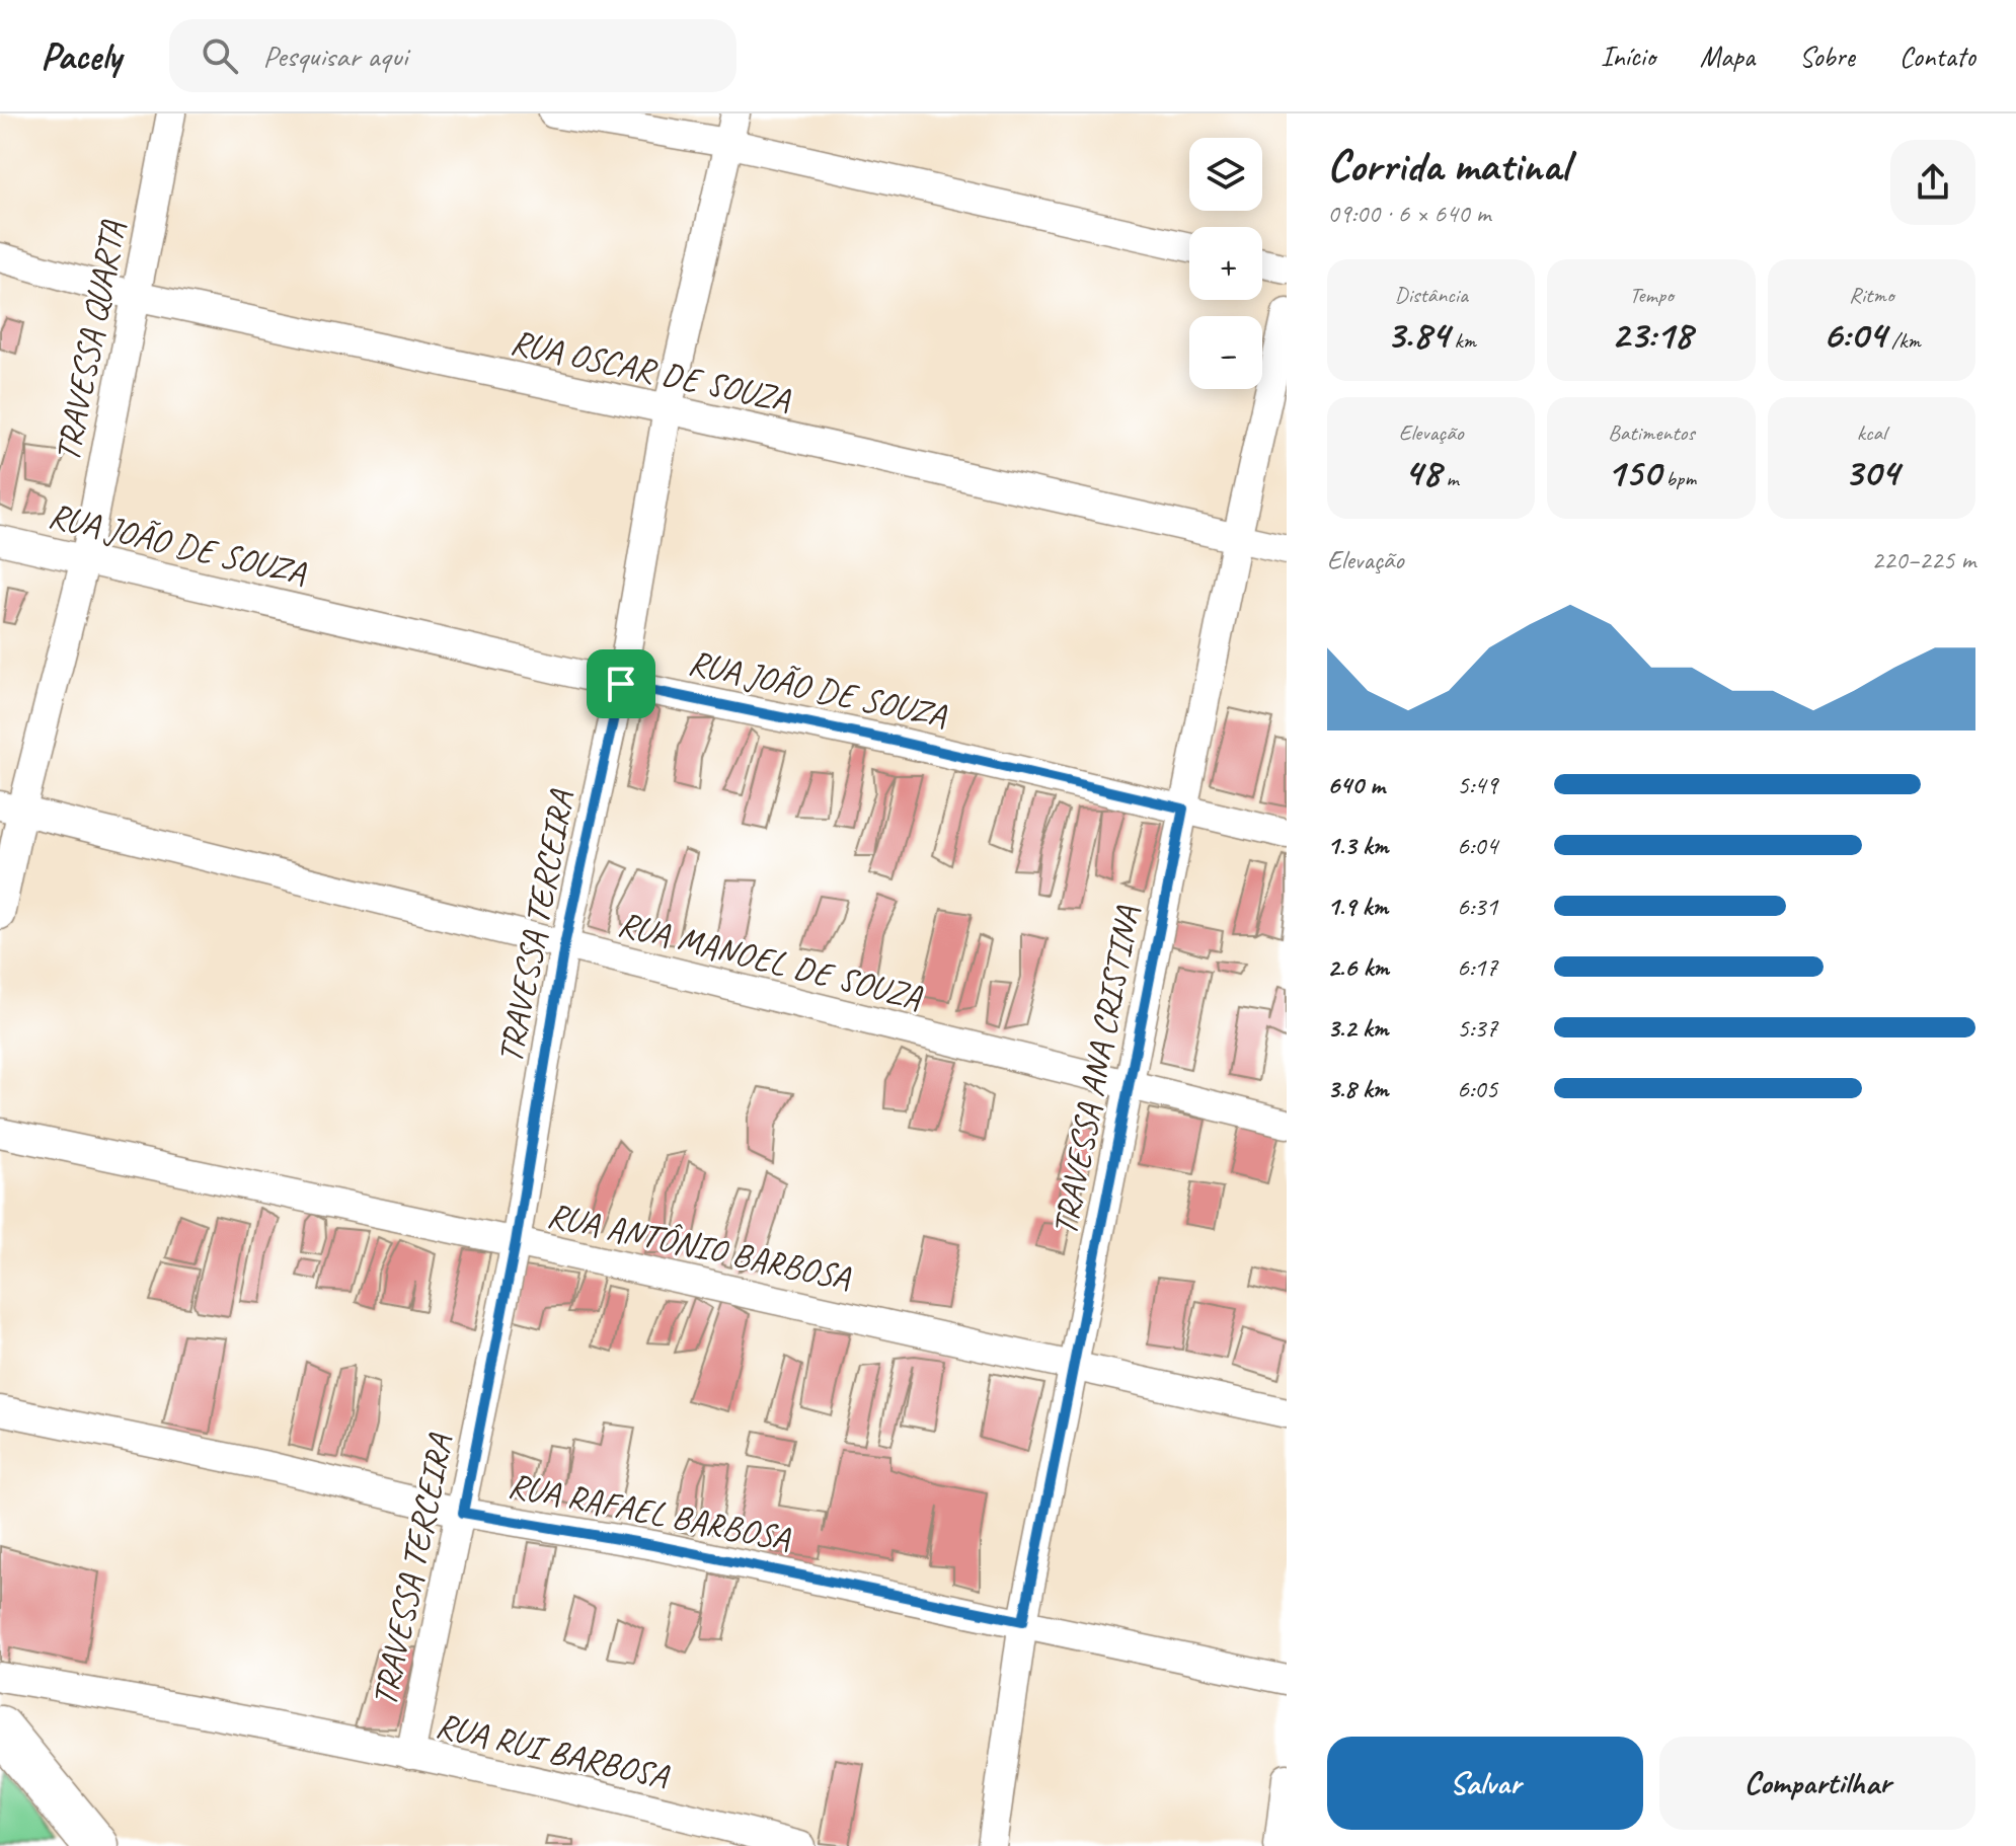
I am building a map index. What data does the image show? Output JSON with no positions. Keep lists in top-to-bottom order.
{
  "streets": {
    "street": [
      "TRAVESSA QUARTA",
      "RUA OSCAR DE SOUZA",
      "RUA JOÃO DE SOUZA",
      "TRAVESSA TERCEIRA",
      "RUA MANOEL DE SOUZA",
      "TRAVESSA ANA CRISTINA",
      "RUA ANTÔNIO BARBOSA",
      "RUA RAFAEL BARBOSA",
      "RUA RUI BARBOSA"
    ]
  },
  "crossings": [
    ["TRAVESSA QUARTA", "RUA OSCAR DE SOUZA"],
    ["TRAVESSA QUARTA", "RUA JOÃO DE SOUZA"],
    ["TRAVESSA QUARTA", "RUA MANOEL DE SOUZA"],
    ["RUA OSCAR DE SOUZA", "TRAVESSA TERCEIRA"],
    ["RUA OSCAR DE SOUZA", "TRAVESSA ANA CRISTINA"],
    ["RUA JOÃO DE SOUZA", "TRAVESSA TERCEIRA"],
    ["RUA JOÃO DE SOUZA", "TRAVESSA ANA CRISTINA"],
    ["TRAVESSA TERCEIRA", "RUA MANOEL DE SOUZA"],
    ["TRAVESSA TERCEIRA", "RUA ANTÔNIO BARBOSA"],
    ["TRAVESSA TERCEIRA", "RUA RAFAEL BARBOSA"],
    ["TRAVESSA TERCEIRA", "RUA RUI BARBOSA"],
    ["RUA MANOEL DE SOUZA", "TRAVESSA ANA CRISTINA"],
    ["TRAVESSA ANA CRISTINA", "RUA ANTÔNIO BARBOSA"],
    ["TRAVESSA ANA CRISTINA", "RUA RAFAEL BARBOSA"]
  ],
  "page": {
    "header": "Pacely",
    "search": "Pesquisar aqui",
    "nav": [
      "Início",
      "Mapa",
      "Sobre",
      "Contato"
    ],
    "heading": ["Corrida matinal", "09:00 · 6 × 640 m"],
    "map_buttons": ["+", "−"],
    "stats": [
      ["Distância", "3.84 km"],
      ["Tempo", "23:18"],
      ["Ritmo", "6:04 /km"],
      ["Elevação", "48 m"],
      ["Batimentos", "150 bpm"],
      ["kcal", "304"]
    ],
    "chart": ["Elevação", "220–225 m"],
    "list": [
      {
        "name": "640 m",
        "note": "5:49"
      },
      {
        "name": "1.3 km",
        "note": "6:04"
      },
      {
        "name": "1.9 km",
        "note": "6:31"
      },
      {
        "name": "2.6 km",
        "note": "6:17"
      },
      {
        "name": "3.2 km",
        "note": "5:37"
      },
      {
        "name": "3.8 km",
        "note": "6:05"
      }
    ],
    "buttons": ["Salvar", "Compartilhar"]
  }
}
